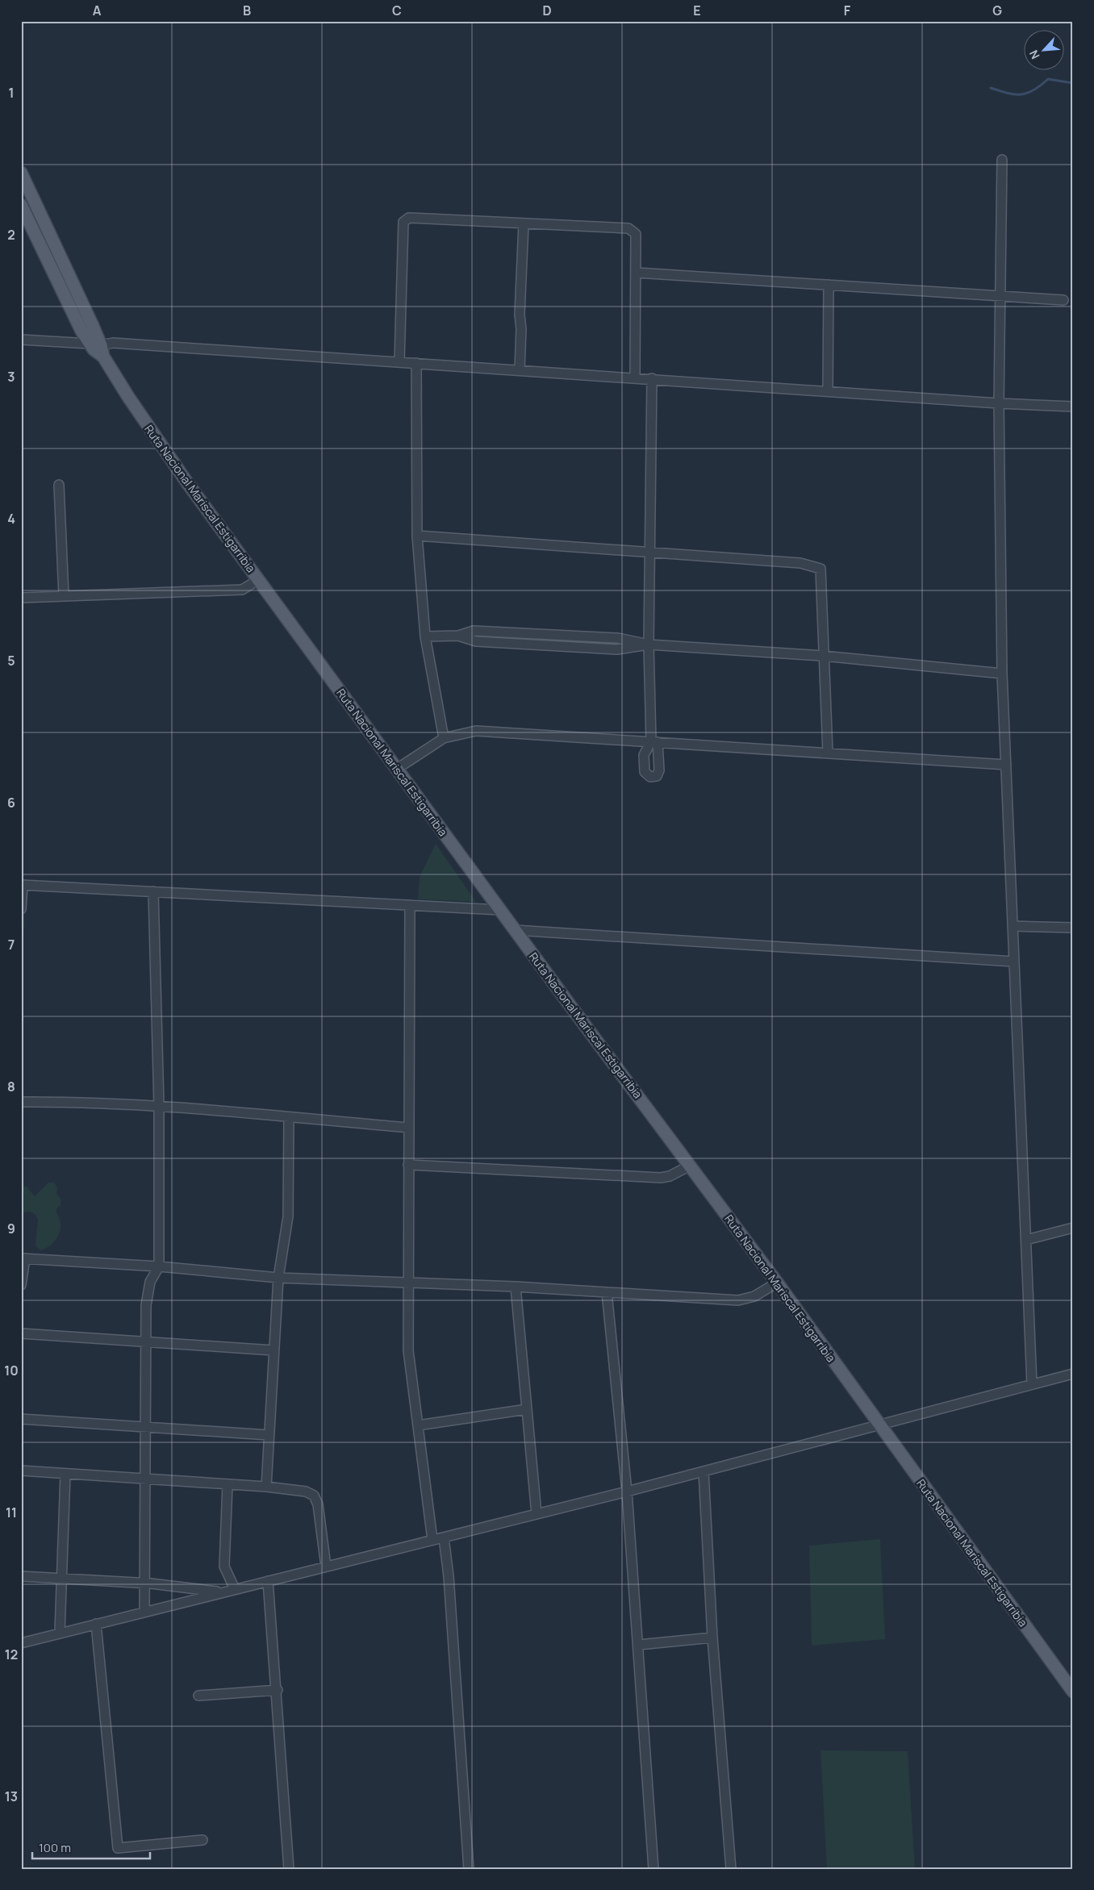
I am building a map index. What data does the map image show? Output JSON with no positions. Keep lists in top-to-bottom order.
{
  "streets": {
    "main road": ["Ruta Nacional Mariscal Estigarribia"]
  },
  "scale_bar": "100 m",
  "north": "bottom left",
  "grid": {
    "columns": [
      "A",
      "B",
      "C",
      "D",
      "E",
      "F",
      "G"
    ],
    "rows": [
      "1",
      "2",
      "3",
      "4",
      "5",
      "6",
      "7",
      "8",
      "9",
      "10",
      "11",
      "12",
      "13"
    ]
  }
}
